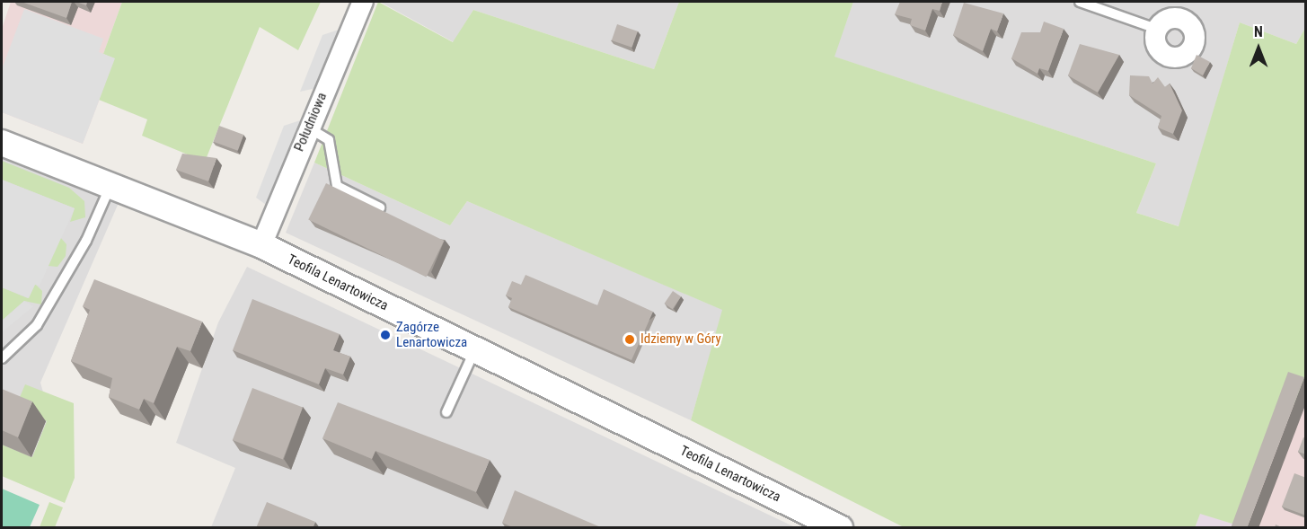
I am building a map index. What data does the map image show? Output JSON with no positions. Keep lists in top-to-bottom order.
{
  "streets": {
    "street": ["Południowa", "Teofila Lenartowicza"]
  },
  "crossings": [
    ["Południowa", "Teofila Lenartowicza"]
  ],
  "places": ["Zagórze Lenartowicza", "Idziemy w Góry"],
  "north": "top"
}
